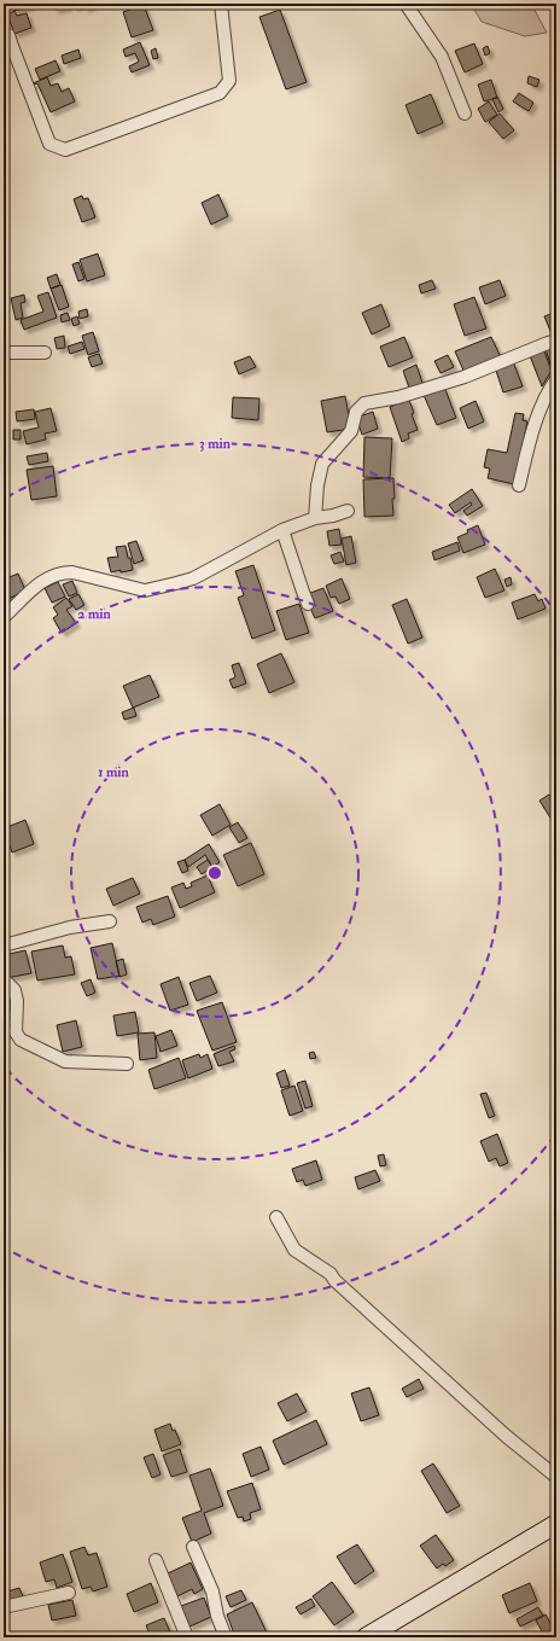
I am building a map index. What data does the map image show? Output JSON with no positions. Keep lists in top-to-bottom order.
{
  "rings": ["3 min", "2 min", "1 min"]
}
